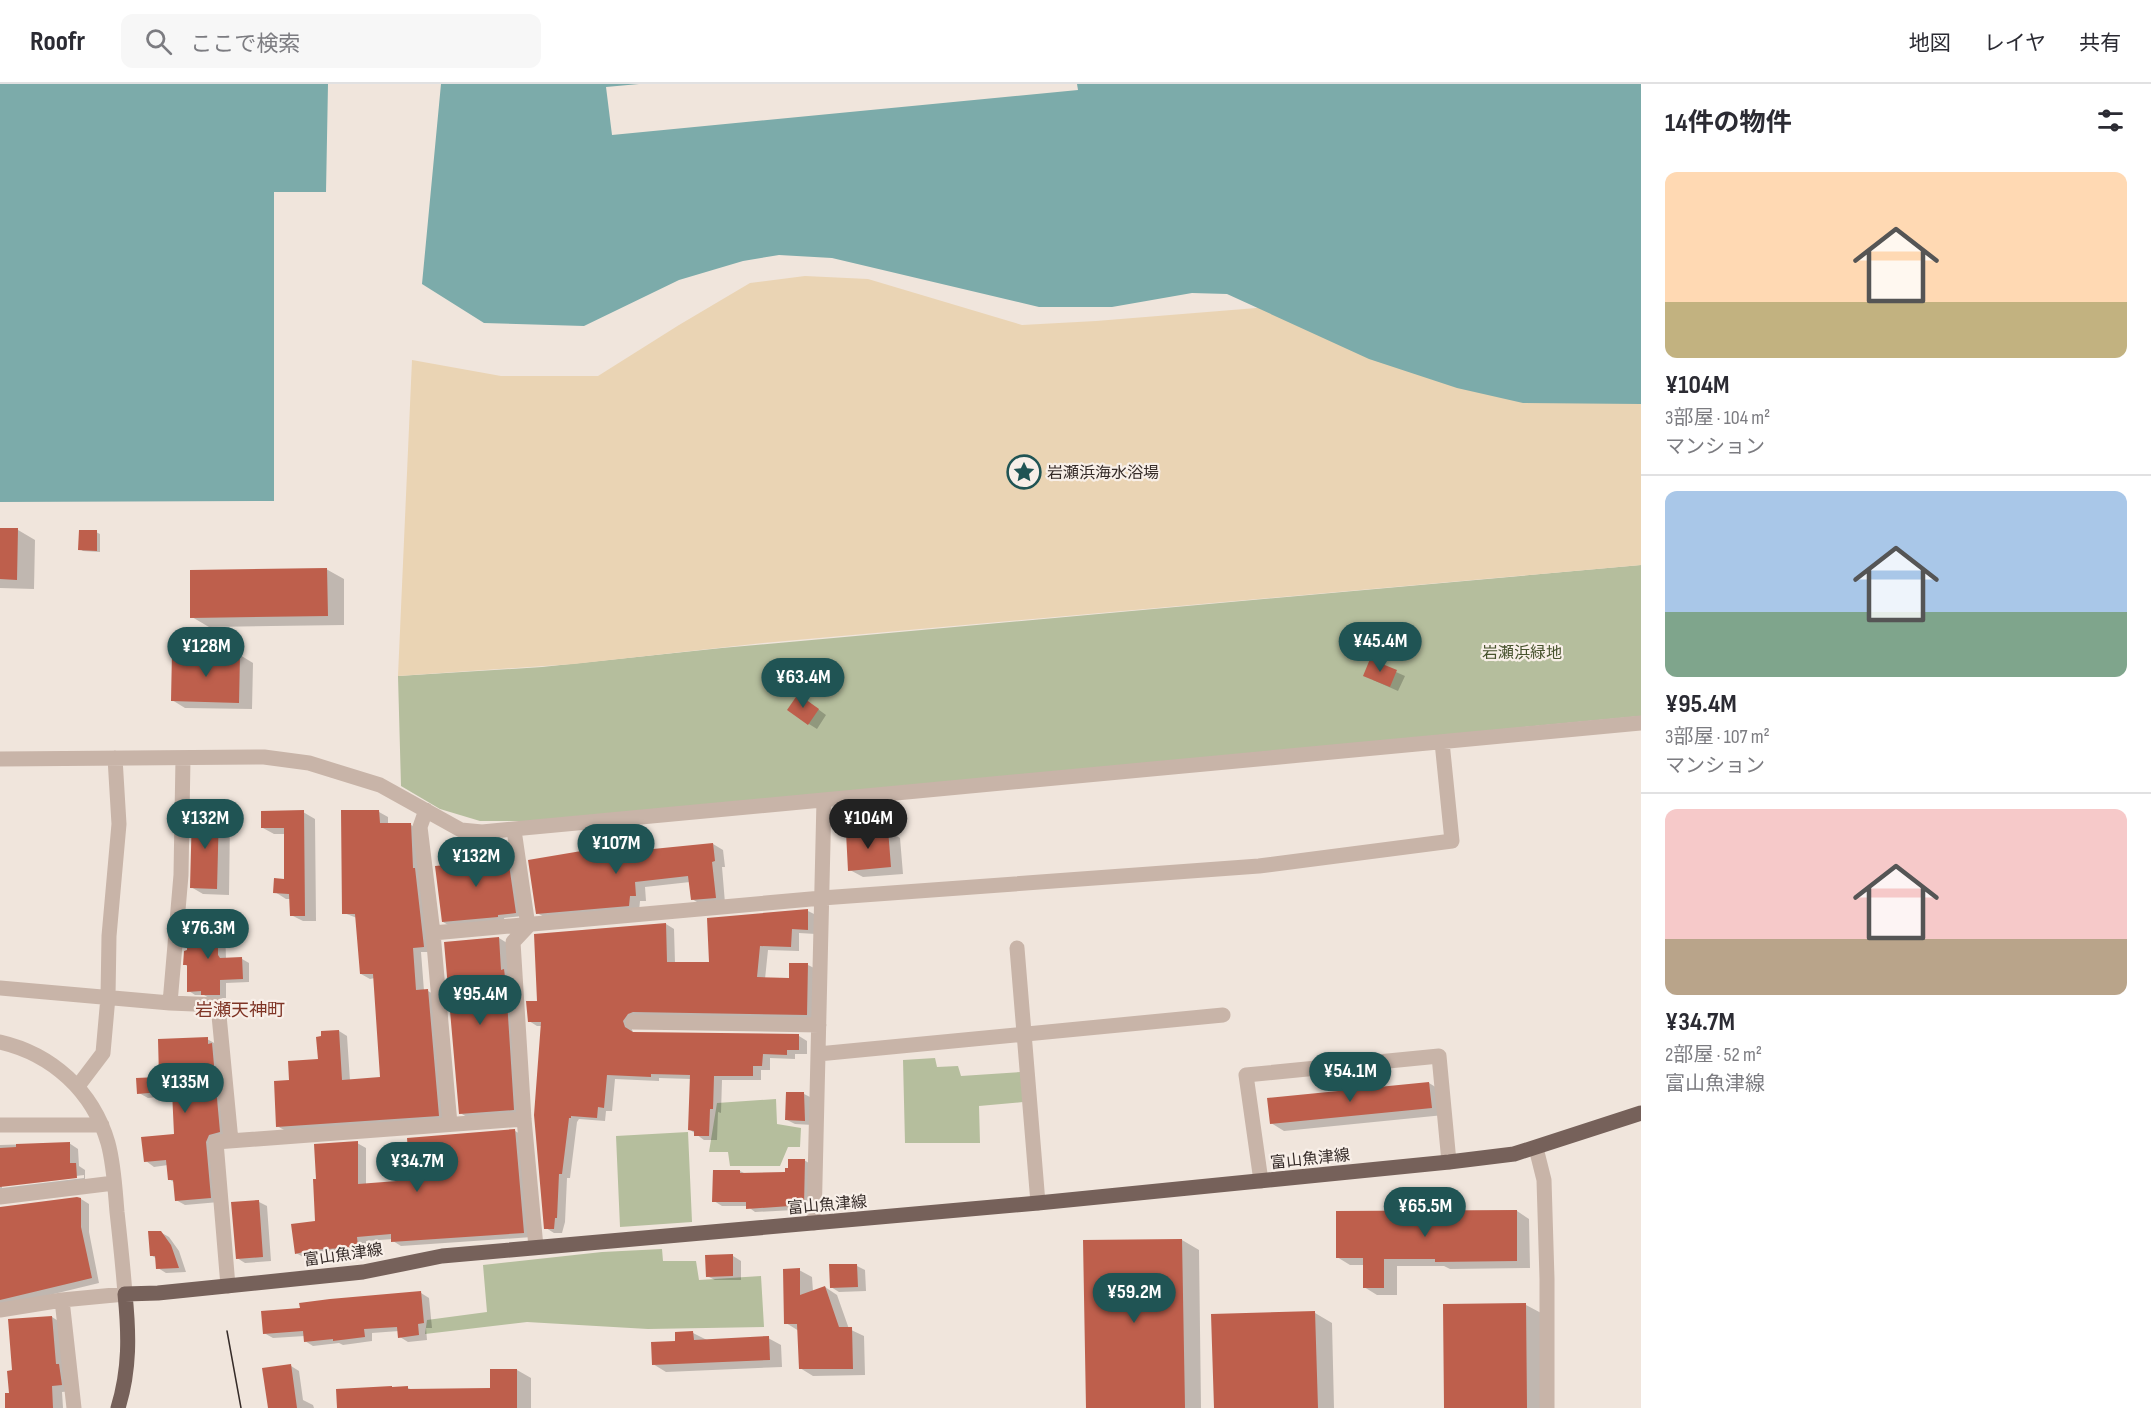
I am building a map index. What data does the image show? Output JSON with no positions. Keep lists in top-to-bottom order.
{
  "streets": {
    "main road": ["富山魚津線"]
  },
  "districts": ["岩瀬天神町"],
  "parks": ["岩瀬浜緑地"],
  "places": {
    "place": ["岩瀬浜海水浴場"]
  },
  "page": {
    "header": "Roofr",
    "search": "ここで検索",
    "nav": ["地図", "レイヤ", "共有"],
    "heading": "14件の物件",
    "list": [
      {
        "name": "¥104M",
        "note": "3部屋 · 104 m² · マンション"
      },
      {
        "name": "¥95.4M",
        "note": "3部屋 · 107 m² · マンション"
      },
      {
        "name": "¥34.7M",
        "note": "2部屋 · 52 m² · 富山魚津線"
      }
    ],
    "price": [
      "¥45.4M",
      "¥128M",
      "¥63.4M",
      "¥132M",
      "¥104M",
      "¥107M",
      "¥132M",
      "¥76.3M",
      "¥95.4M",
      "¥54.1M",
      "¥135M",
      "¥34.7M",
      "¥65.5M",
      "¥59.2M"
    ]
  }
}
